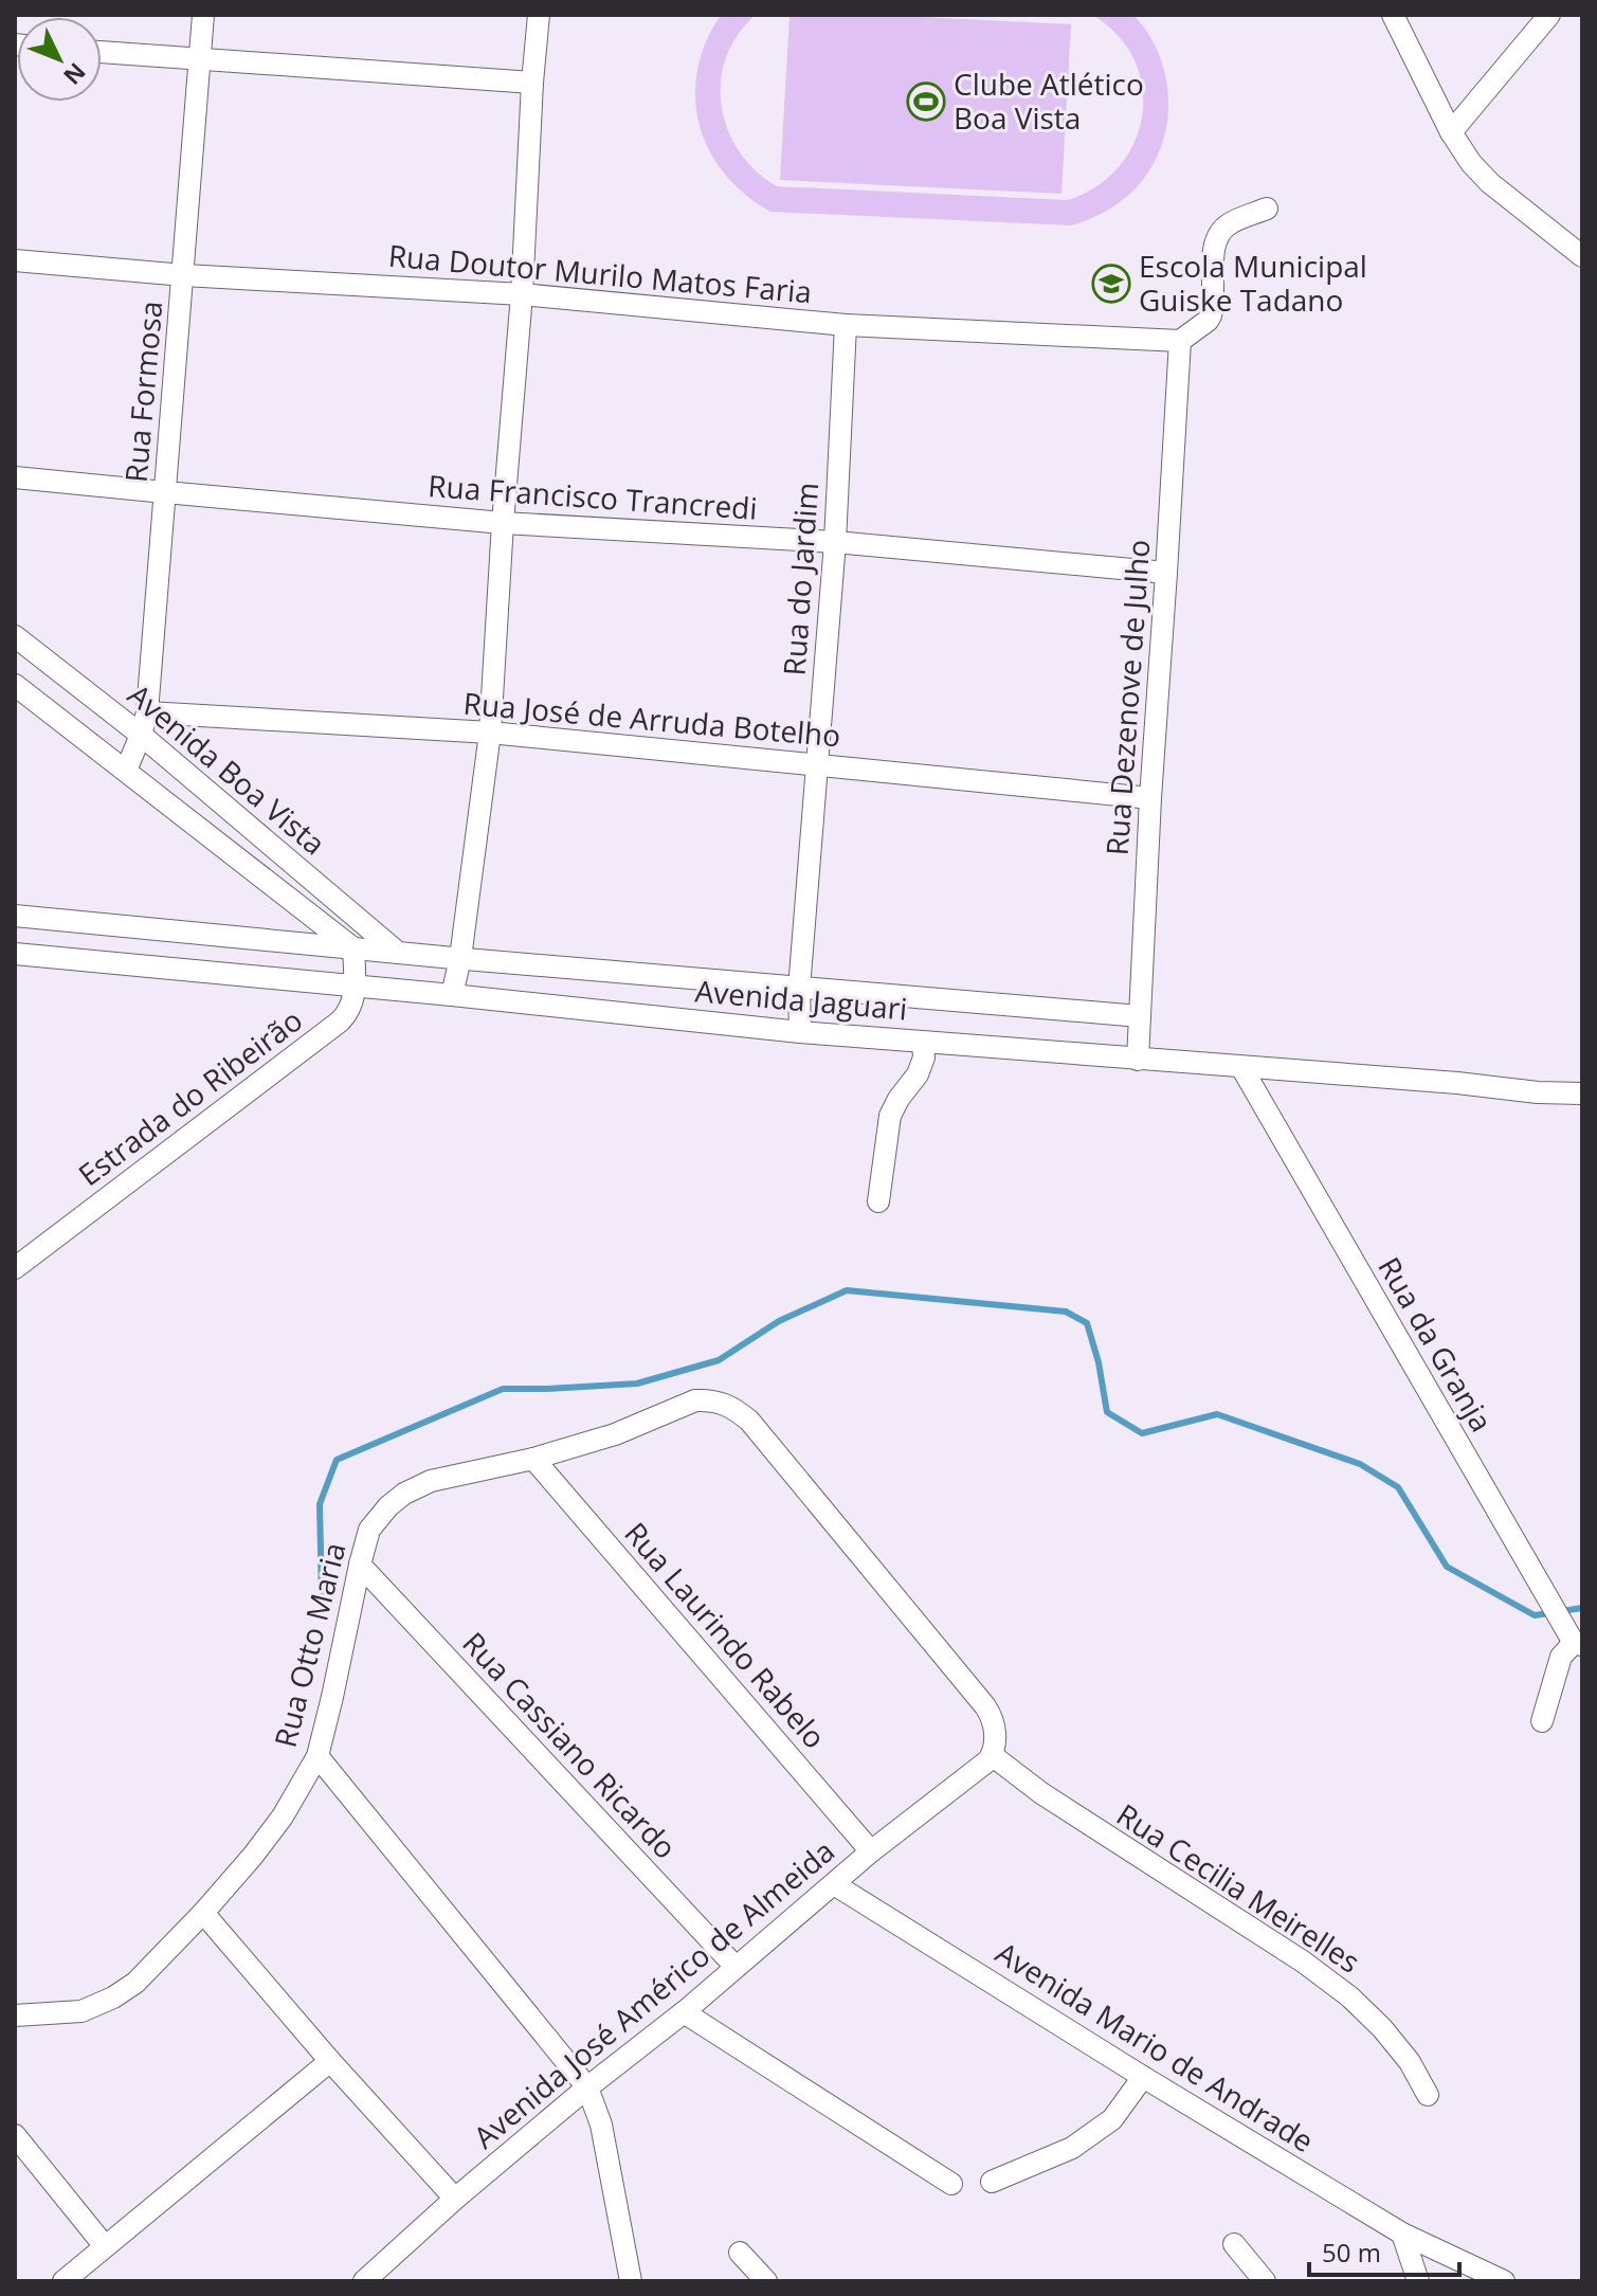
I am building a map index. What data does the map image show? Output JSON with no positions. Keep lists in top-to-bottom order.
{
  "streets": {
    "street": [
      "Rua Doutor Murilo Matos Faria",
      "Rua Formosa",
      "Rua Francisco Trancredi",
      "Rua do Jardim",
      "Rua Dezenove de Julho",
      "Rua José de Arruda Botelho",
      "Avenida Boa Vista",
      "Avenida Jaguari",
      "Estrada do Ribeirão",
      "Rua da Granja",
      "Rua Laurindo Rabelo",
      "Rua Otto Maria",
      "Rua Cassiano Ricardo",
      "Rua Cecilia Meirelles",
      "Avenida José Américo de Almeida",
      "Avenida Mario de Andrade"
    ]
  },
  "crossings": [
    ["Rua Doutor Murilo Matos Faria", "Rua Formosa"],
    ["Rua Doutor Murilo Matos Faria", "Rua do Jardim"],
    ["Rua Doutor Murilo Matos Faria", "Rua Dezenove de Julho"],
    ["Rua Formosa", "Rua Francisco Trancredi"],
    ["Rua Formosa", "Rua José de Arruda Botelho"],
    ["Rua Formosa", "Avenida Boa Vista"],
    ["Rua Francisco Trancredi", "Rua do Jardim"],
    ["Rua Francisco Trancredi", "Rua Dezenove de Julho"],
    ["Rua do Jardim", "Rua José de Arruda Botelho"],
    ["Rua do Jardim", "Avenida Jaguari"],
    ["Rua Dezenove de Julho", "Rua José de Arruda Botelho"],
    ["Rua Dezenove de Julho", "Avenida Jaguari"],
    ["Avenida Boa Vista", "Avenida Jaguari"],
    ["Avenida Boa Vista", "Estrada do Ribeirão"],
    ["Avenida Jaguari", "Estrada do Ribeirão"],
    ["Avenida Jaguari", "Rua da Granja"],
    ["Rua Laurindo Rabelo", "Rua Otto Maria"],
    ["Rua Laurindo Rabelo", "Avenida José Américo de Almeida"],
    ["Rua Otto Maria", "Rua Cassiano Ricardo"],
    ["Rua Otto Maria", "Rua Cecilia Meirelles"],
    ["Rua Otto Maria", "Avenida José Américo de Almeida"],
    ["Rua Cassiano Ricardo", "Avenida José Américo de Almeida"],
    ["Rua Cecilia Meirelles", "Avenida José Américo de Almeida"],
    ["Avenida José Américo de Almeida", "Avenida Mario de Andrade"]
  ],
  "places": {
    "sports": ["Clube Atlético Boa Vista"],
    "school or university": ["Escola Municipal Guiske Tadano"]
  },
  "scale_bar": "50 m",
  "north": "bottom right"
}
